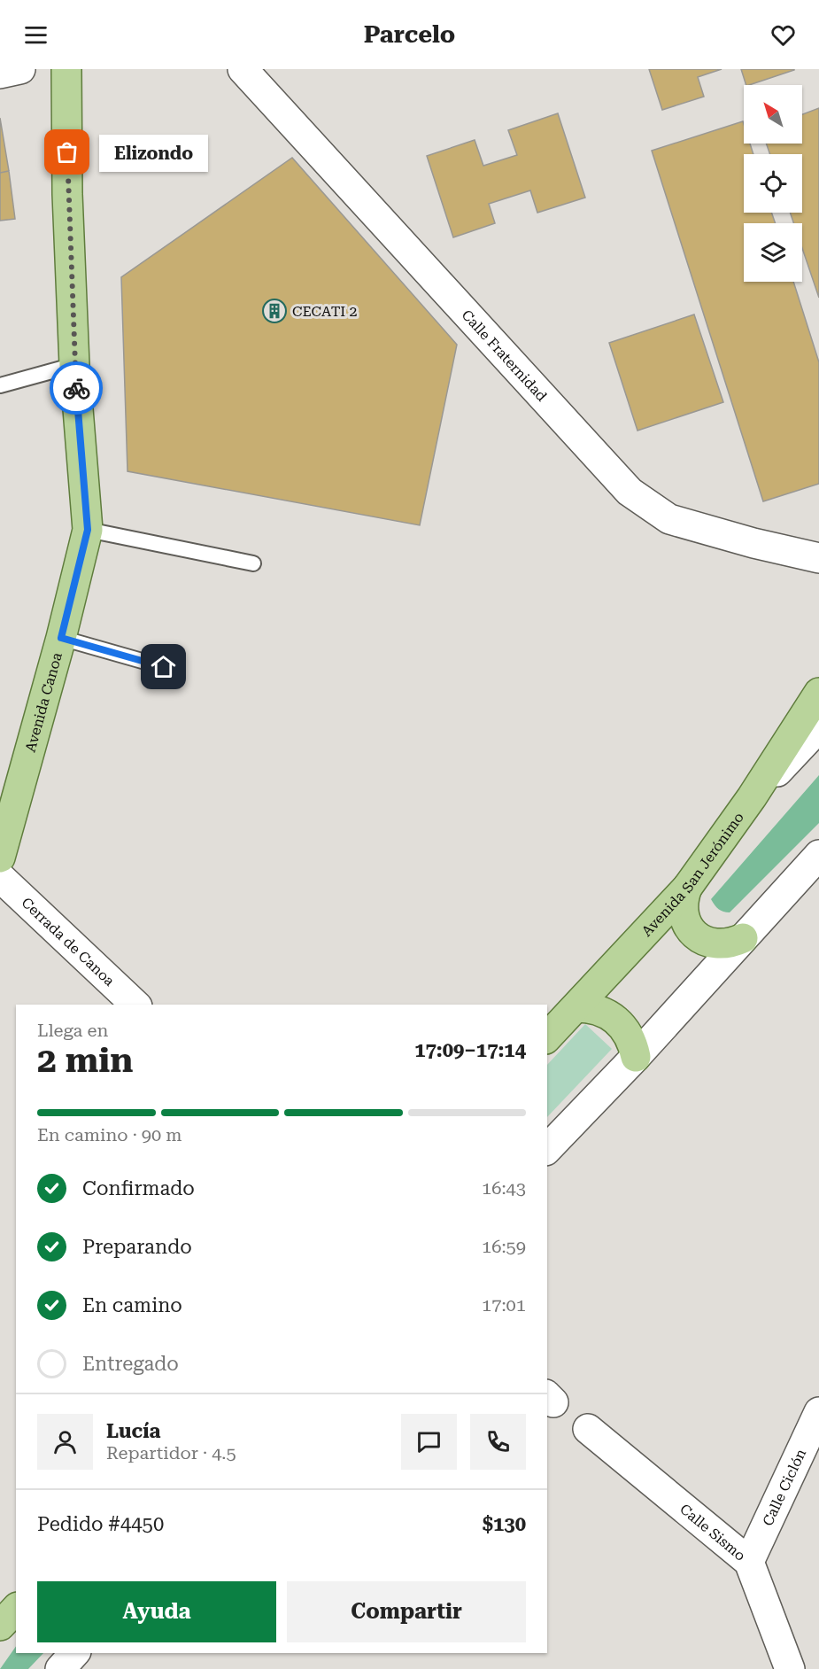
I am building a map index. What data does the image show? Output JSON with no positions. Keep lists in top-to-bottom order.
{
  "streets": {
    "main road": ["Avenida Canoa", "Avenida San Jerónimo"],
    "street": [
      "Calle Fraternidad",
      "Cerrada de Canoa",
      "Calle Ciclón",
      "Calle Sismo"
    ]
  },
  "crossings": [
    ["Calle Ciclón", "Calle Sismo"]
  ],
  "places": {
    "other": ["Elizondo"],
    "building": ["CECATI 2"]
  },
  "north": "top left",
  "page": {
    "header": "Parcelo",
    "bubble": "Elizondo",
    "heading": ["2 min", "Llega en", "17:09–17:14"],
    "panel": [
      "Lucía",
      "Repartidor · 4.5",
      "Pedido #4450",
      "$130"
    ],
    "bar": "En camino · 90 m",
    "list": [
      ["Confirmado", "16:43"],
      ["Preparando", "16:59"],
      ["En camino", "17:01"],
      "Entregado"
    ],
    "buttons": ["Ayuda", "Compartir"]
  }
}
